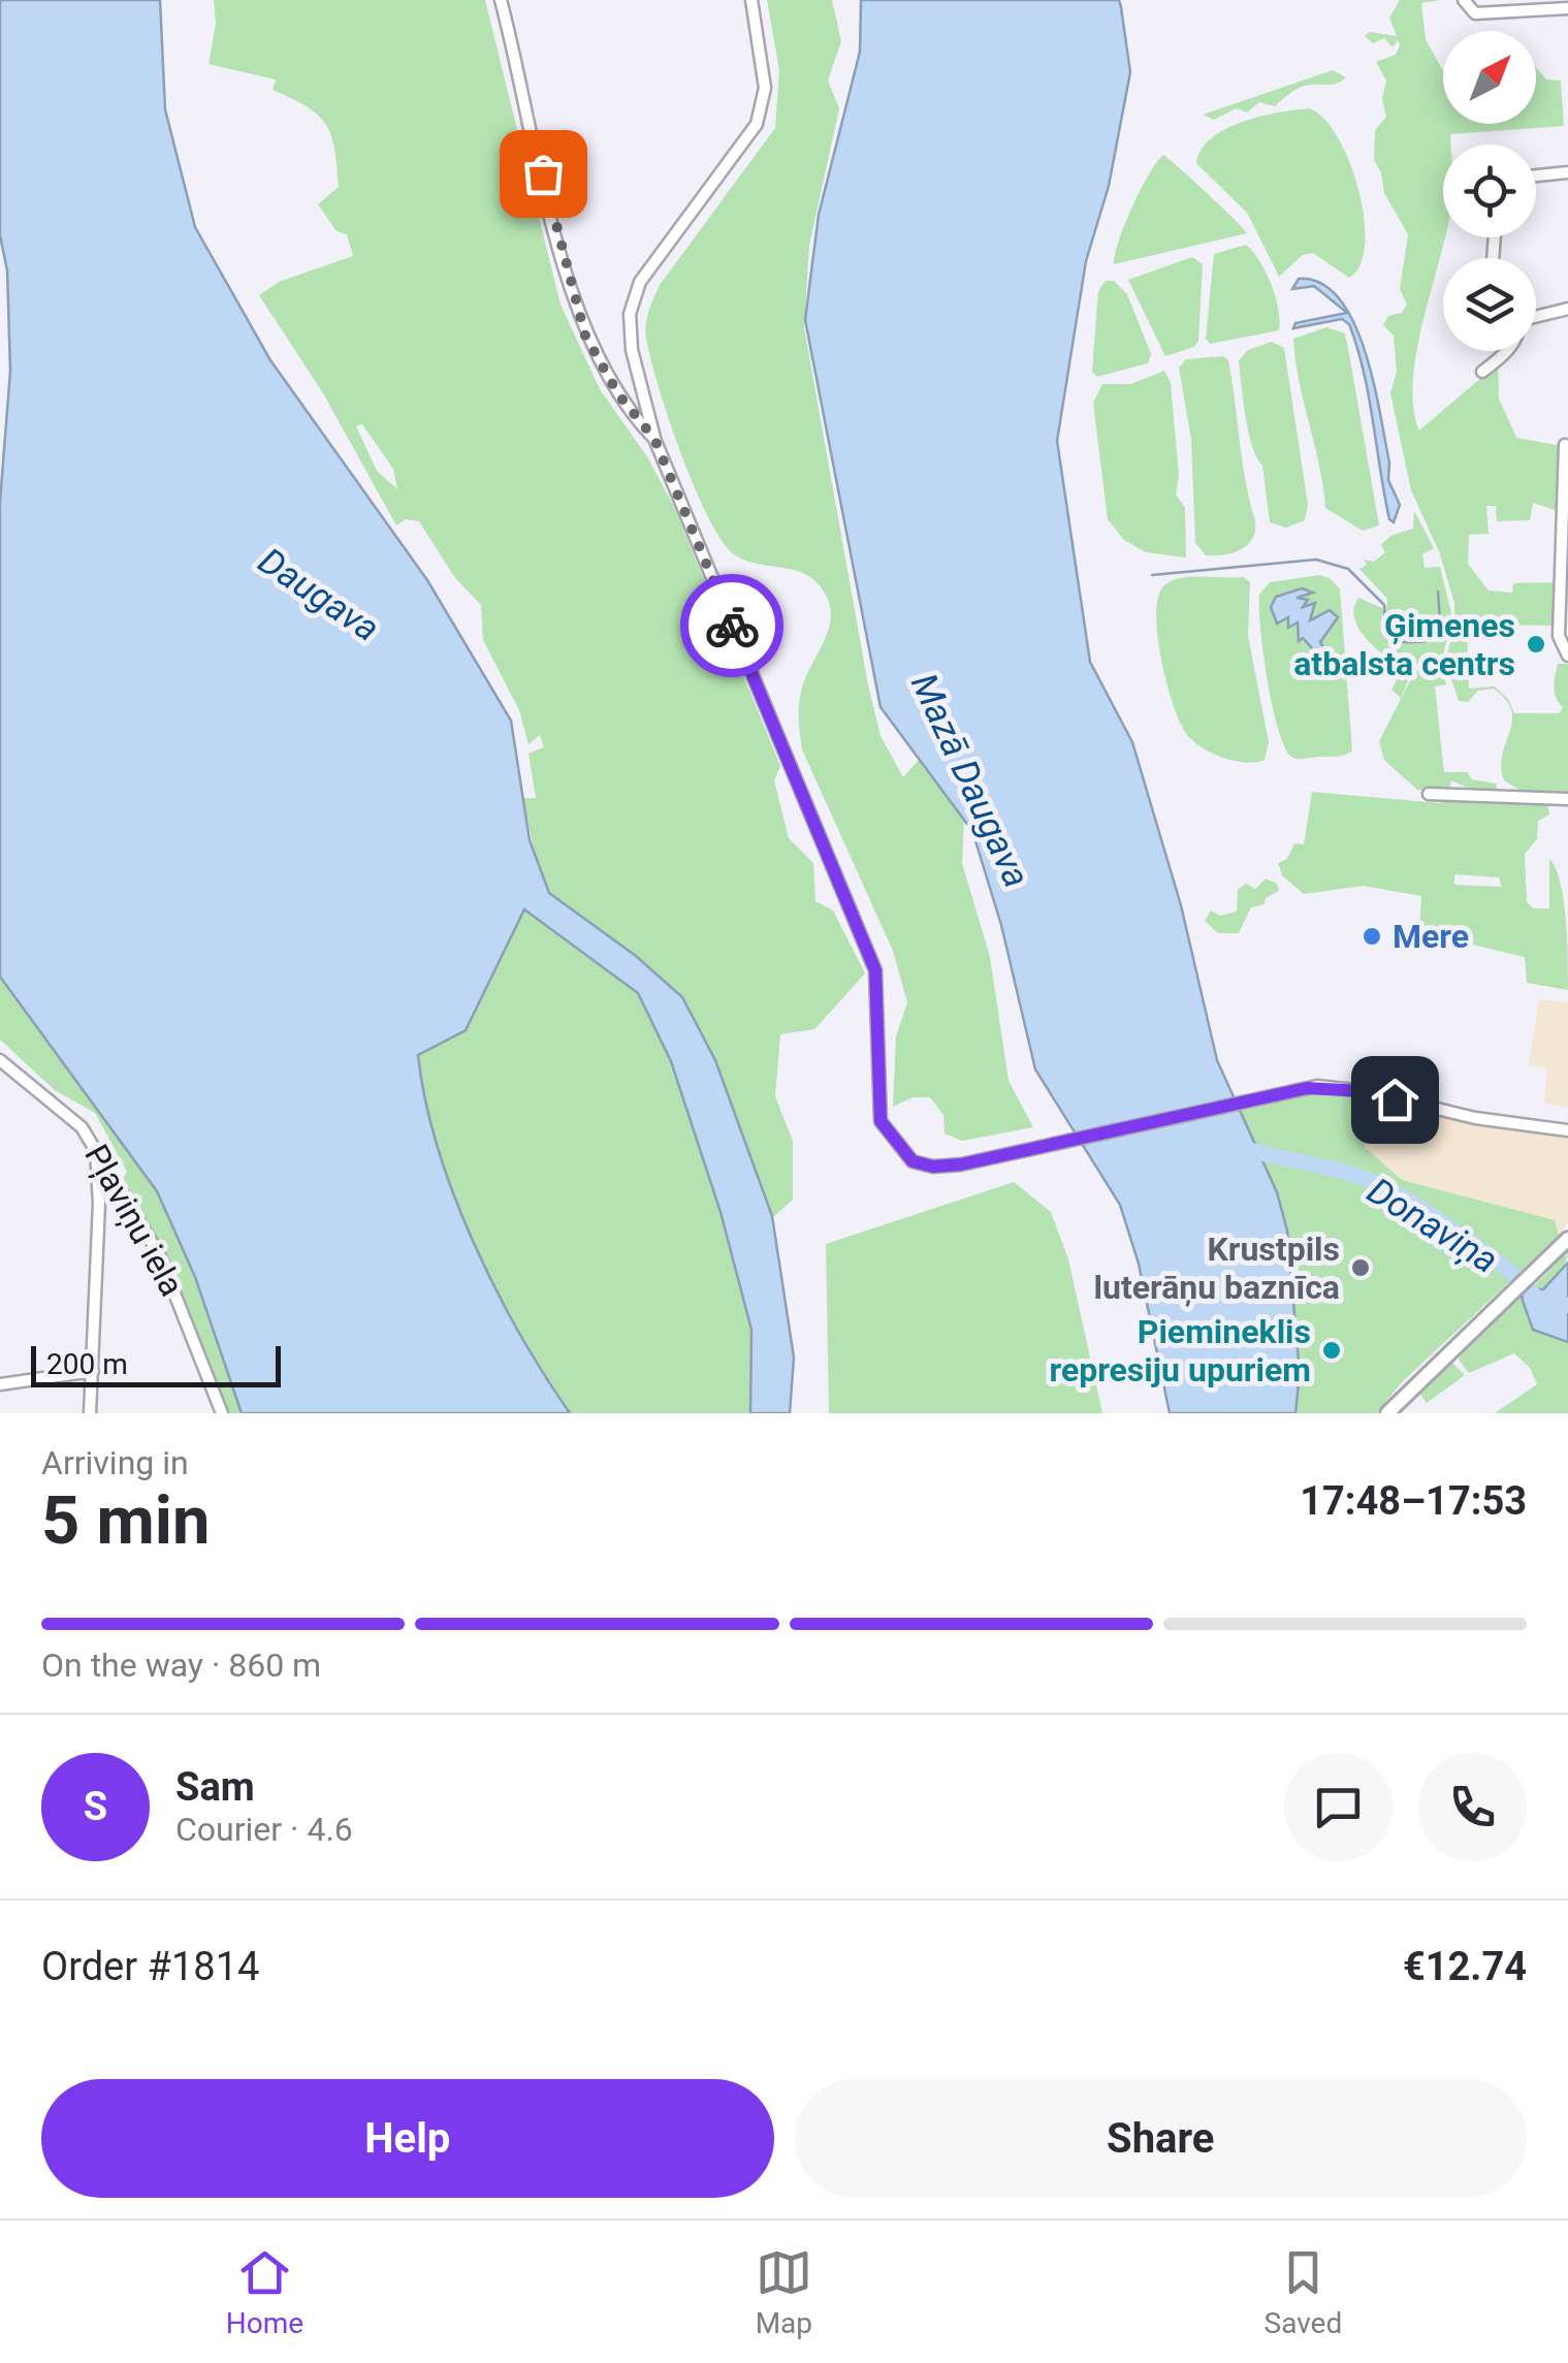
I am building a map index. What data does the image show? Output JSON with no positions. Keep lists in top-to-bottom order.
{
  "streets": {
    "street": ["Pļaviņu iela"]
  },
  "water": ["Daugava", "Mazā Daugava", "Donaviņa"],
  "places": [
    "Ģimenes atbalsta centrs",
    "Mere",
    "Krustpils luterāņu baznīca",
    "Piemineklis represiju upuriem"
  ],
  "scale_bar": "200 m",
  "north": "top right",
  "page": {
    "scale": "200 m",
    "heading": ["5 min", "Arriving in", "17:48–17:53"],
    "panel": [
      "Sam",
      "Courier · 4.6",
      "Order #1814",
      "€12.74"
    ],
    "bar": "On the way · 860 m",
    "round": "S",
    "buttons": ["Help", "Share"],
    "tabs": ["Home", "Map", "Saved"]
  }
}
